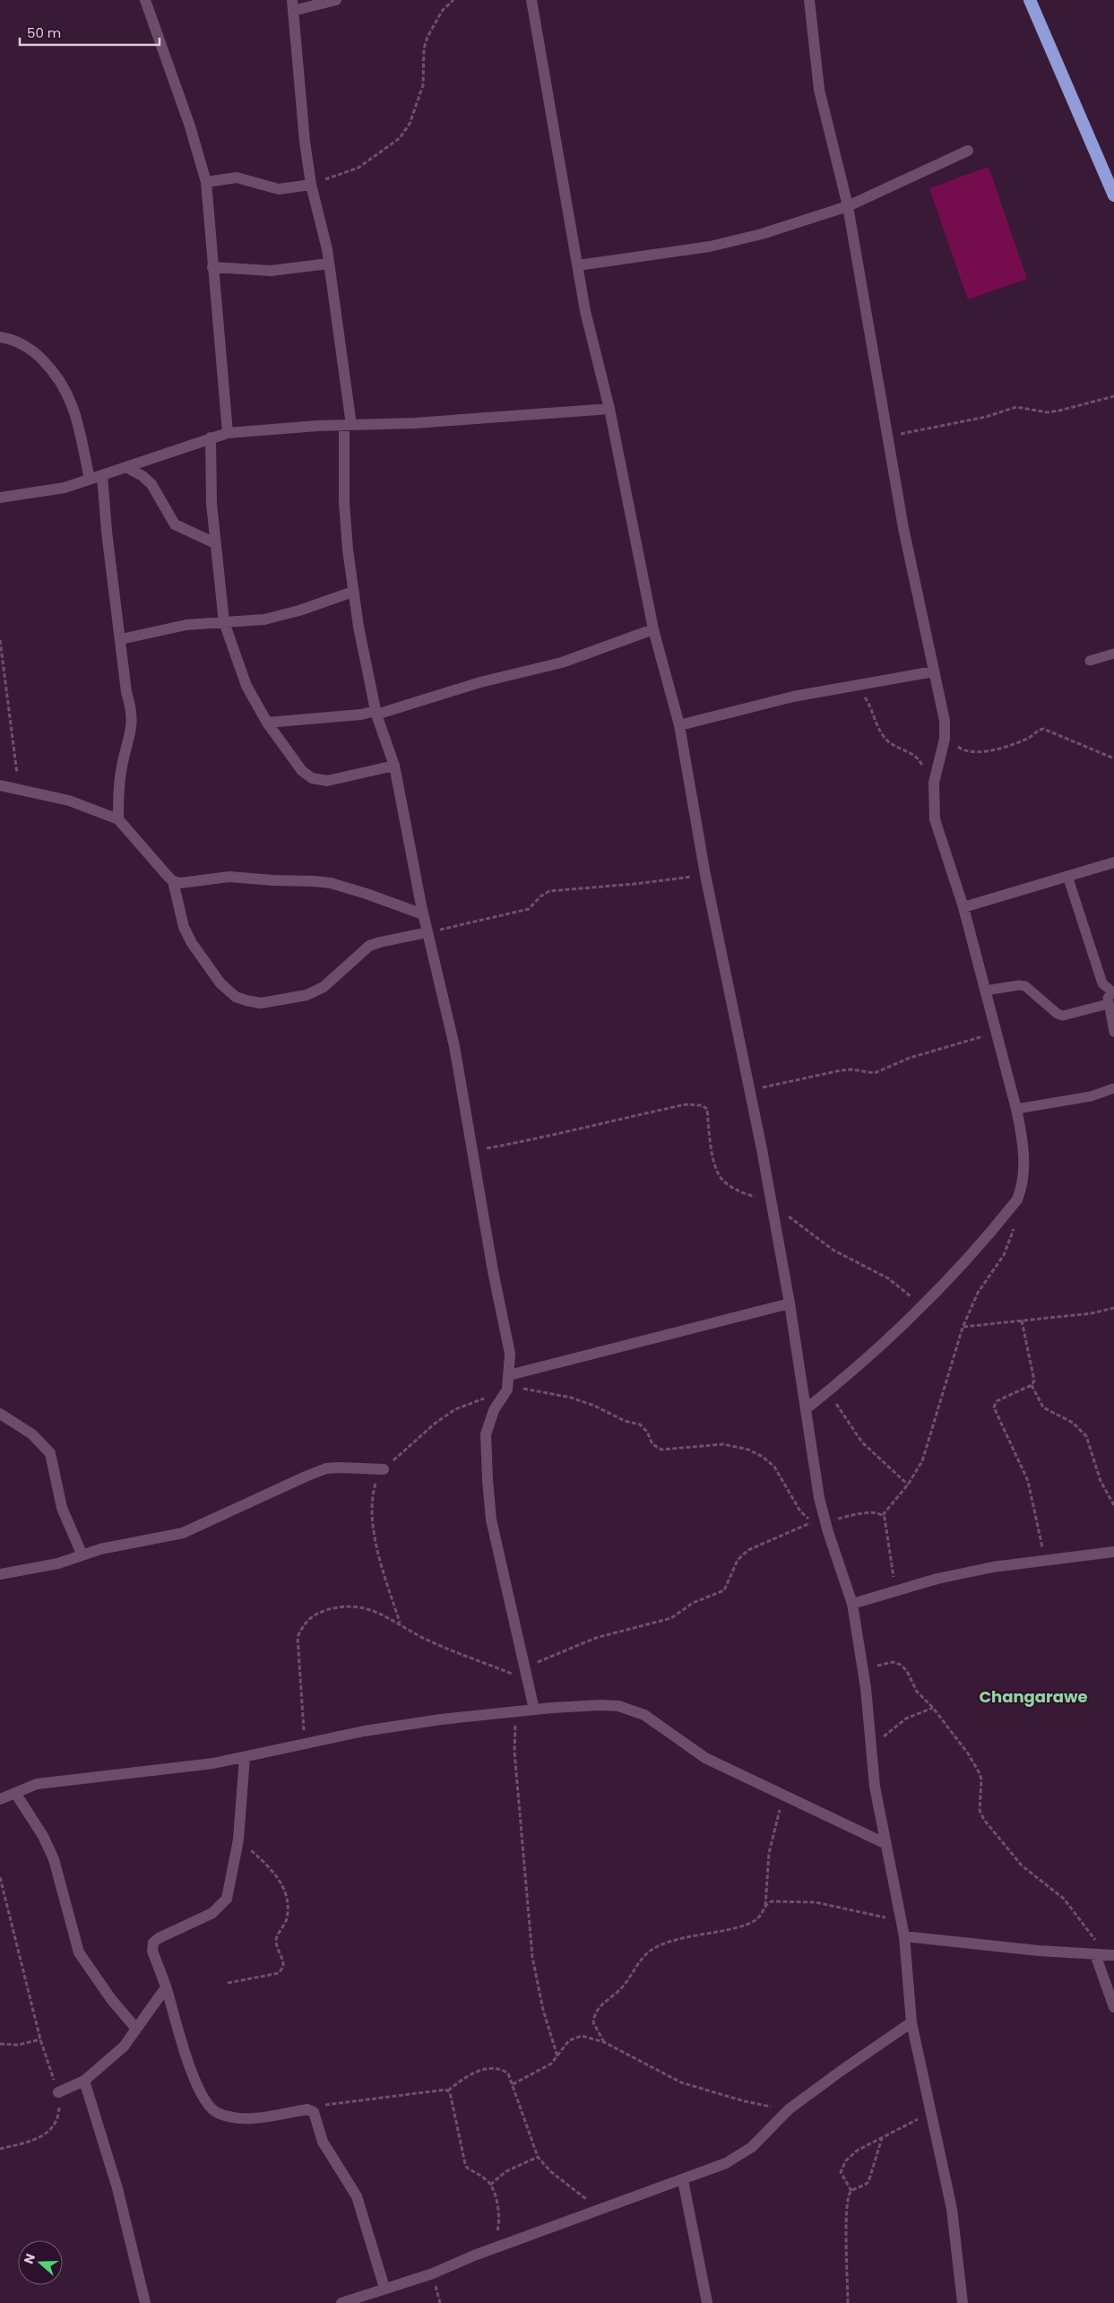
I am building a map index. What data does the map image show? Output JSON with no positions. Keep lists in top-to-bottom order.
{
  "districts": ["Changarawe"],
  "scale_bar": "50 m",
  "north": "left"
}
